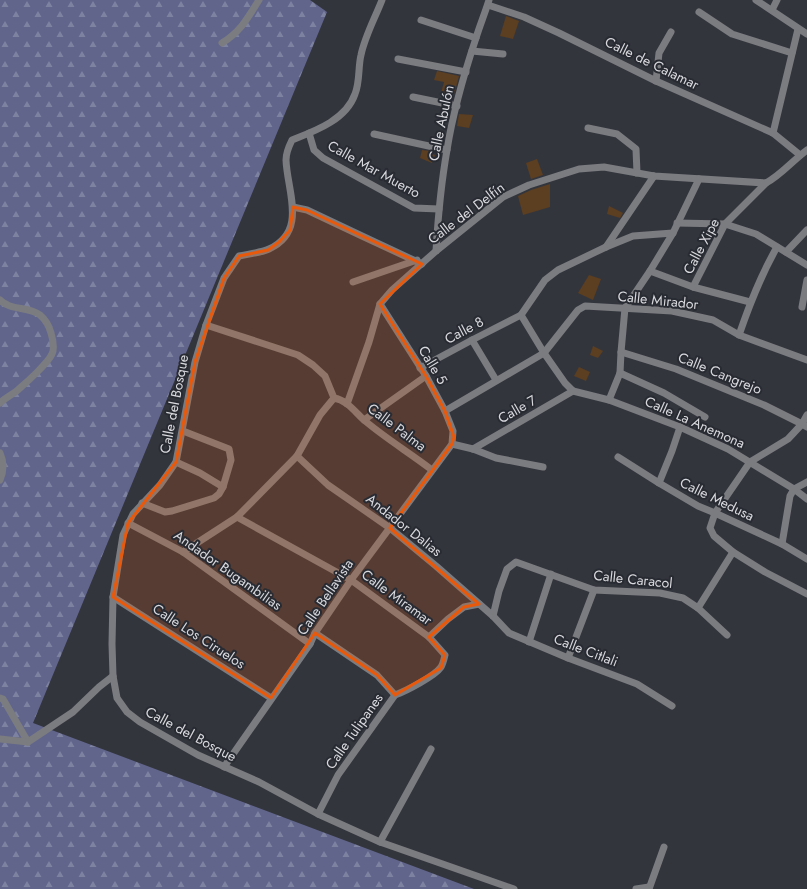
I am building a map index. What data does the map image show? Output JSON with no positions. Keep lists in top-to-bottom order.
{
  "streets": {
    "street": [
      "Calle de Calamar",
      "Calle Abulón",
      "Calle Mar Muerto",
      "Calle del Delfín",
      "Calle Xipe",
      "Calle Mirador",
      "Calle 8",
      "Calle 5",
      "Calle Cangrejo",
      "Calle del Bosque",
      "Calle 7",
      "Calle La Anemona",
      "Calle Palma",
      "Calle Medusa",
      "Andador Dalias",
      "Andador Bugambilias",
      "Calle Caracol",
      "Calle Bellavista",
      "Calle Miramar",
      "Calle Los Ciruelos",
      "Calle Citlali",
      "Calle Tulipanes"
    ]
  },
  "crossings": [
    ["Calle de Calamar", "Calle Abulón"],
    ["Calle de Calamar", "Calle Xipe"],
    ["Calle Abulón", "Calle Mar Muerto"],
    ["Calle Abulón", "Calle del Delfín"],
    ["Calle Mar Muerto", "Calle del Bosque"],
    ["Calle del Delfín", "Calle Xipe"],
    ["Calle del Delfín", "Calle 5"],
    ["Calle del Delfín", "Calle Palma"],
    ["Calle 8", "Calle 5"],
    ["Calle 5", "Calle Palma"],
    ["Calle 5", "Calle Bellavista"],
    ["Calle del Bosque", "Andador Bugambilias"],
    ["Calle del Bosque", "Calle Bellavista"],
    ["Calle del Bosque", "Calle Los Ciruelos"],
    ["Calle del Bosque", "Calle Tulipanes"],
    ["Calle 7", "Calle La Anemona"],
    ["Calle Palma", "Calle Bellavista"],
    ["Andador Dalias", "Calle Caracol"],
    ["Andador Dalias", "Calle Bellavista"],
    ["Andador Dalias", "Calle Citlali"],
    ["Andador Bugambilias", "Calle Bellavista"],
    ["Calle Caracol", "Calle Citlali"],
    ["Calle Bellavista", "Calle Miramar"],
    ["Calle Bellavista", "Calle Los Ciruelos"],
    ["Calle Miramar", "Calle Tulipanes"]
  ]
}
